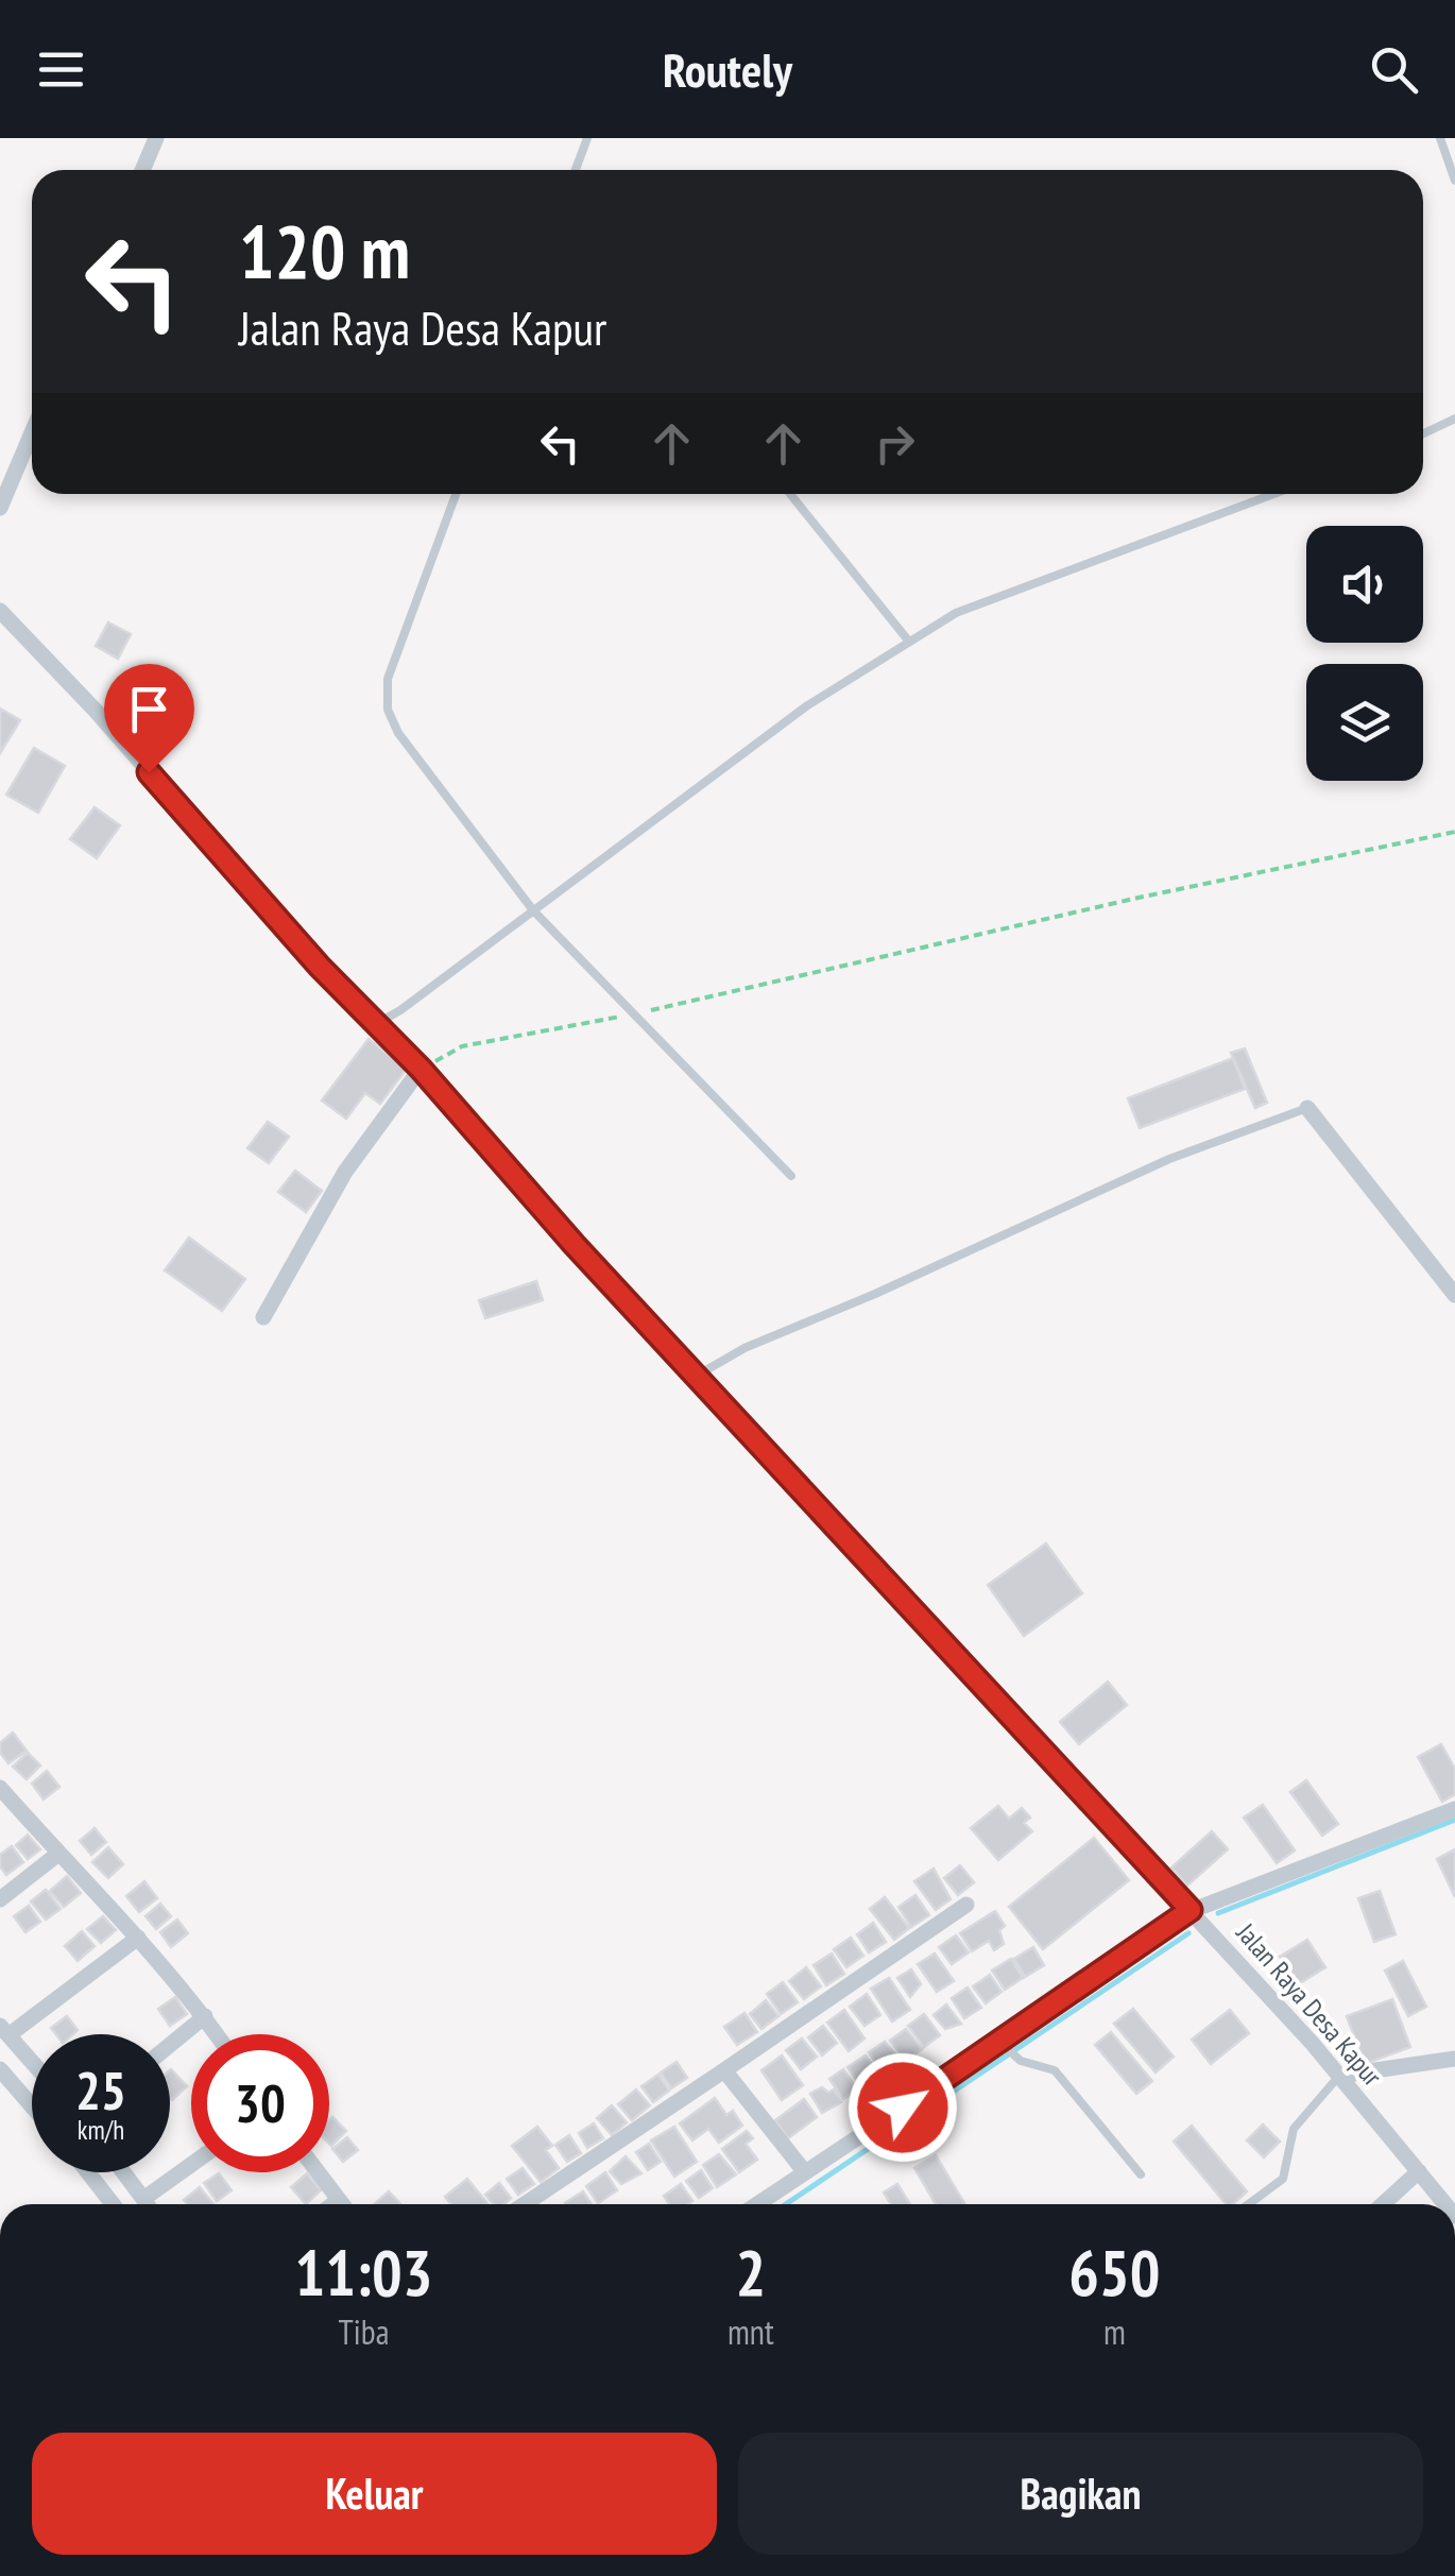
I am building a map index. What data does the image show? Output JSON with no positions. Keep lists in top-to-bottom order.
{
  "streets": {
    "street": ["Jalan Raya Desa Kapur"]
  },
  "page": {
    "header": "Routely",
    "turn": ["120 m", "Jalan Raya Desa Kapur"],
    "speed": "25 km/h",
    "limit": "30",
    "eta": [
      "11:03",
      "Tiba",
      "2",
      "mnt",
      "650",
      "m"
    ],
    "buttons": ["Keluar", "Bagikan"]
  }
}
